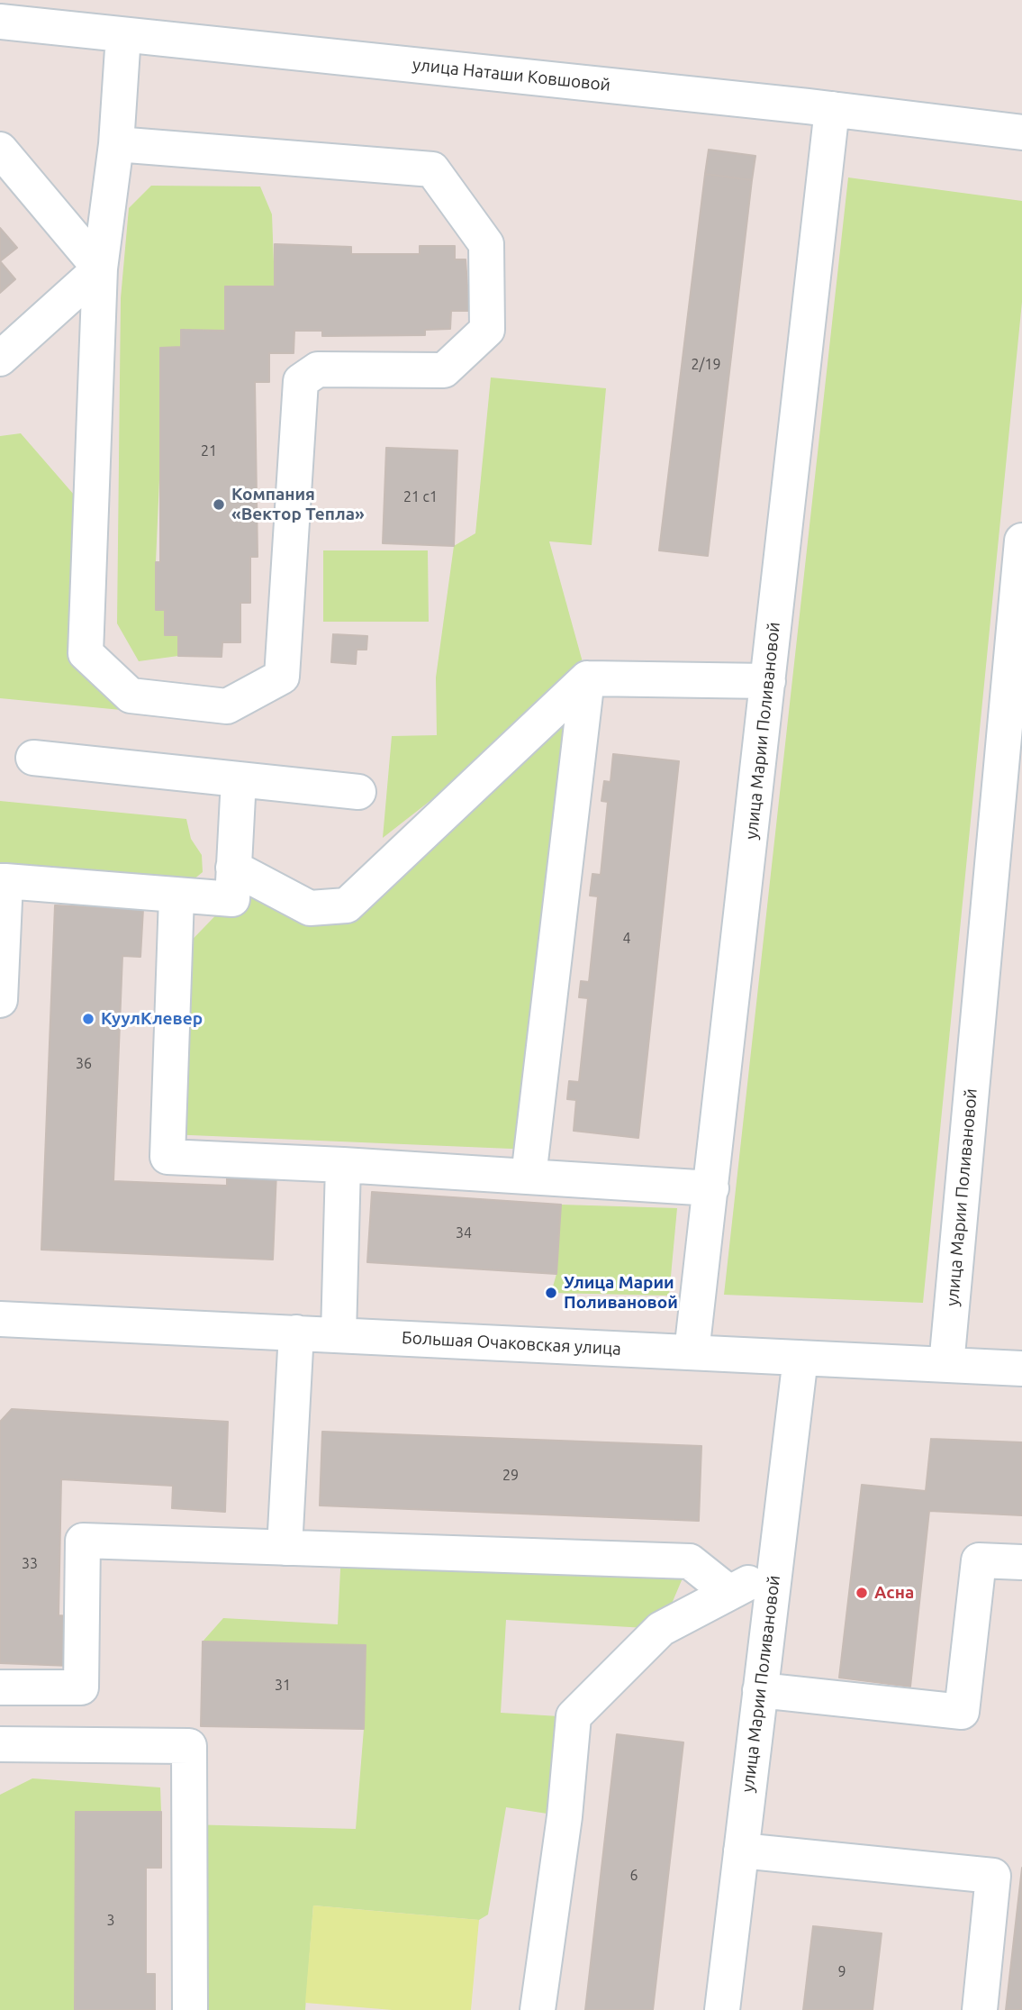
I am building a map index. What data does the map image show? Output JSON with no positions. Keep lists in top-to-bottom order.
{
  "streets": {
    "street": ["улица Наташи Ковшовой", "улица Марии Поливановой", "Большая Очаковская улица"]
  },
  "crossings": [
    ["улица Наташи Ковшовой", "улица Марии Поливановой"],
    ["улица Марии Поливановой", "Большая Очаковская улица"]
  ],
  "places": [
    "Компания «Вектор Тепла»",
    "КуулКлевер",
    "Улица Марии Поливановой",
    "Асна"
  ],
  "house_numbers": [
    "2/19",
    "21",
    "21 с1",
    "4",
    "36",
    "34",
    "29",
    "33",
    "31",
    "6",
    "3",
    "9"
  ]
}
